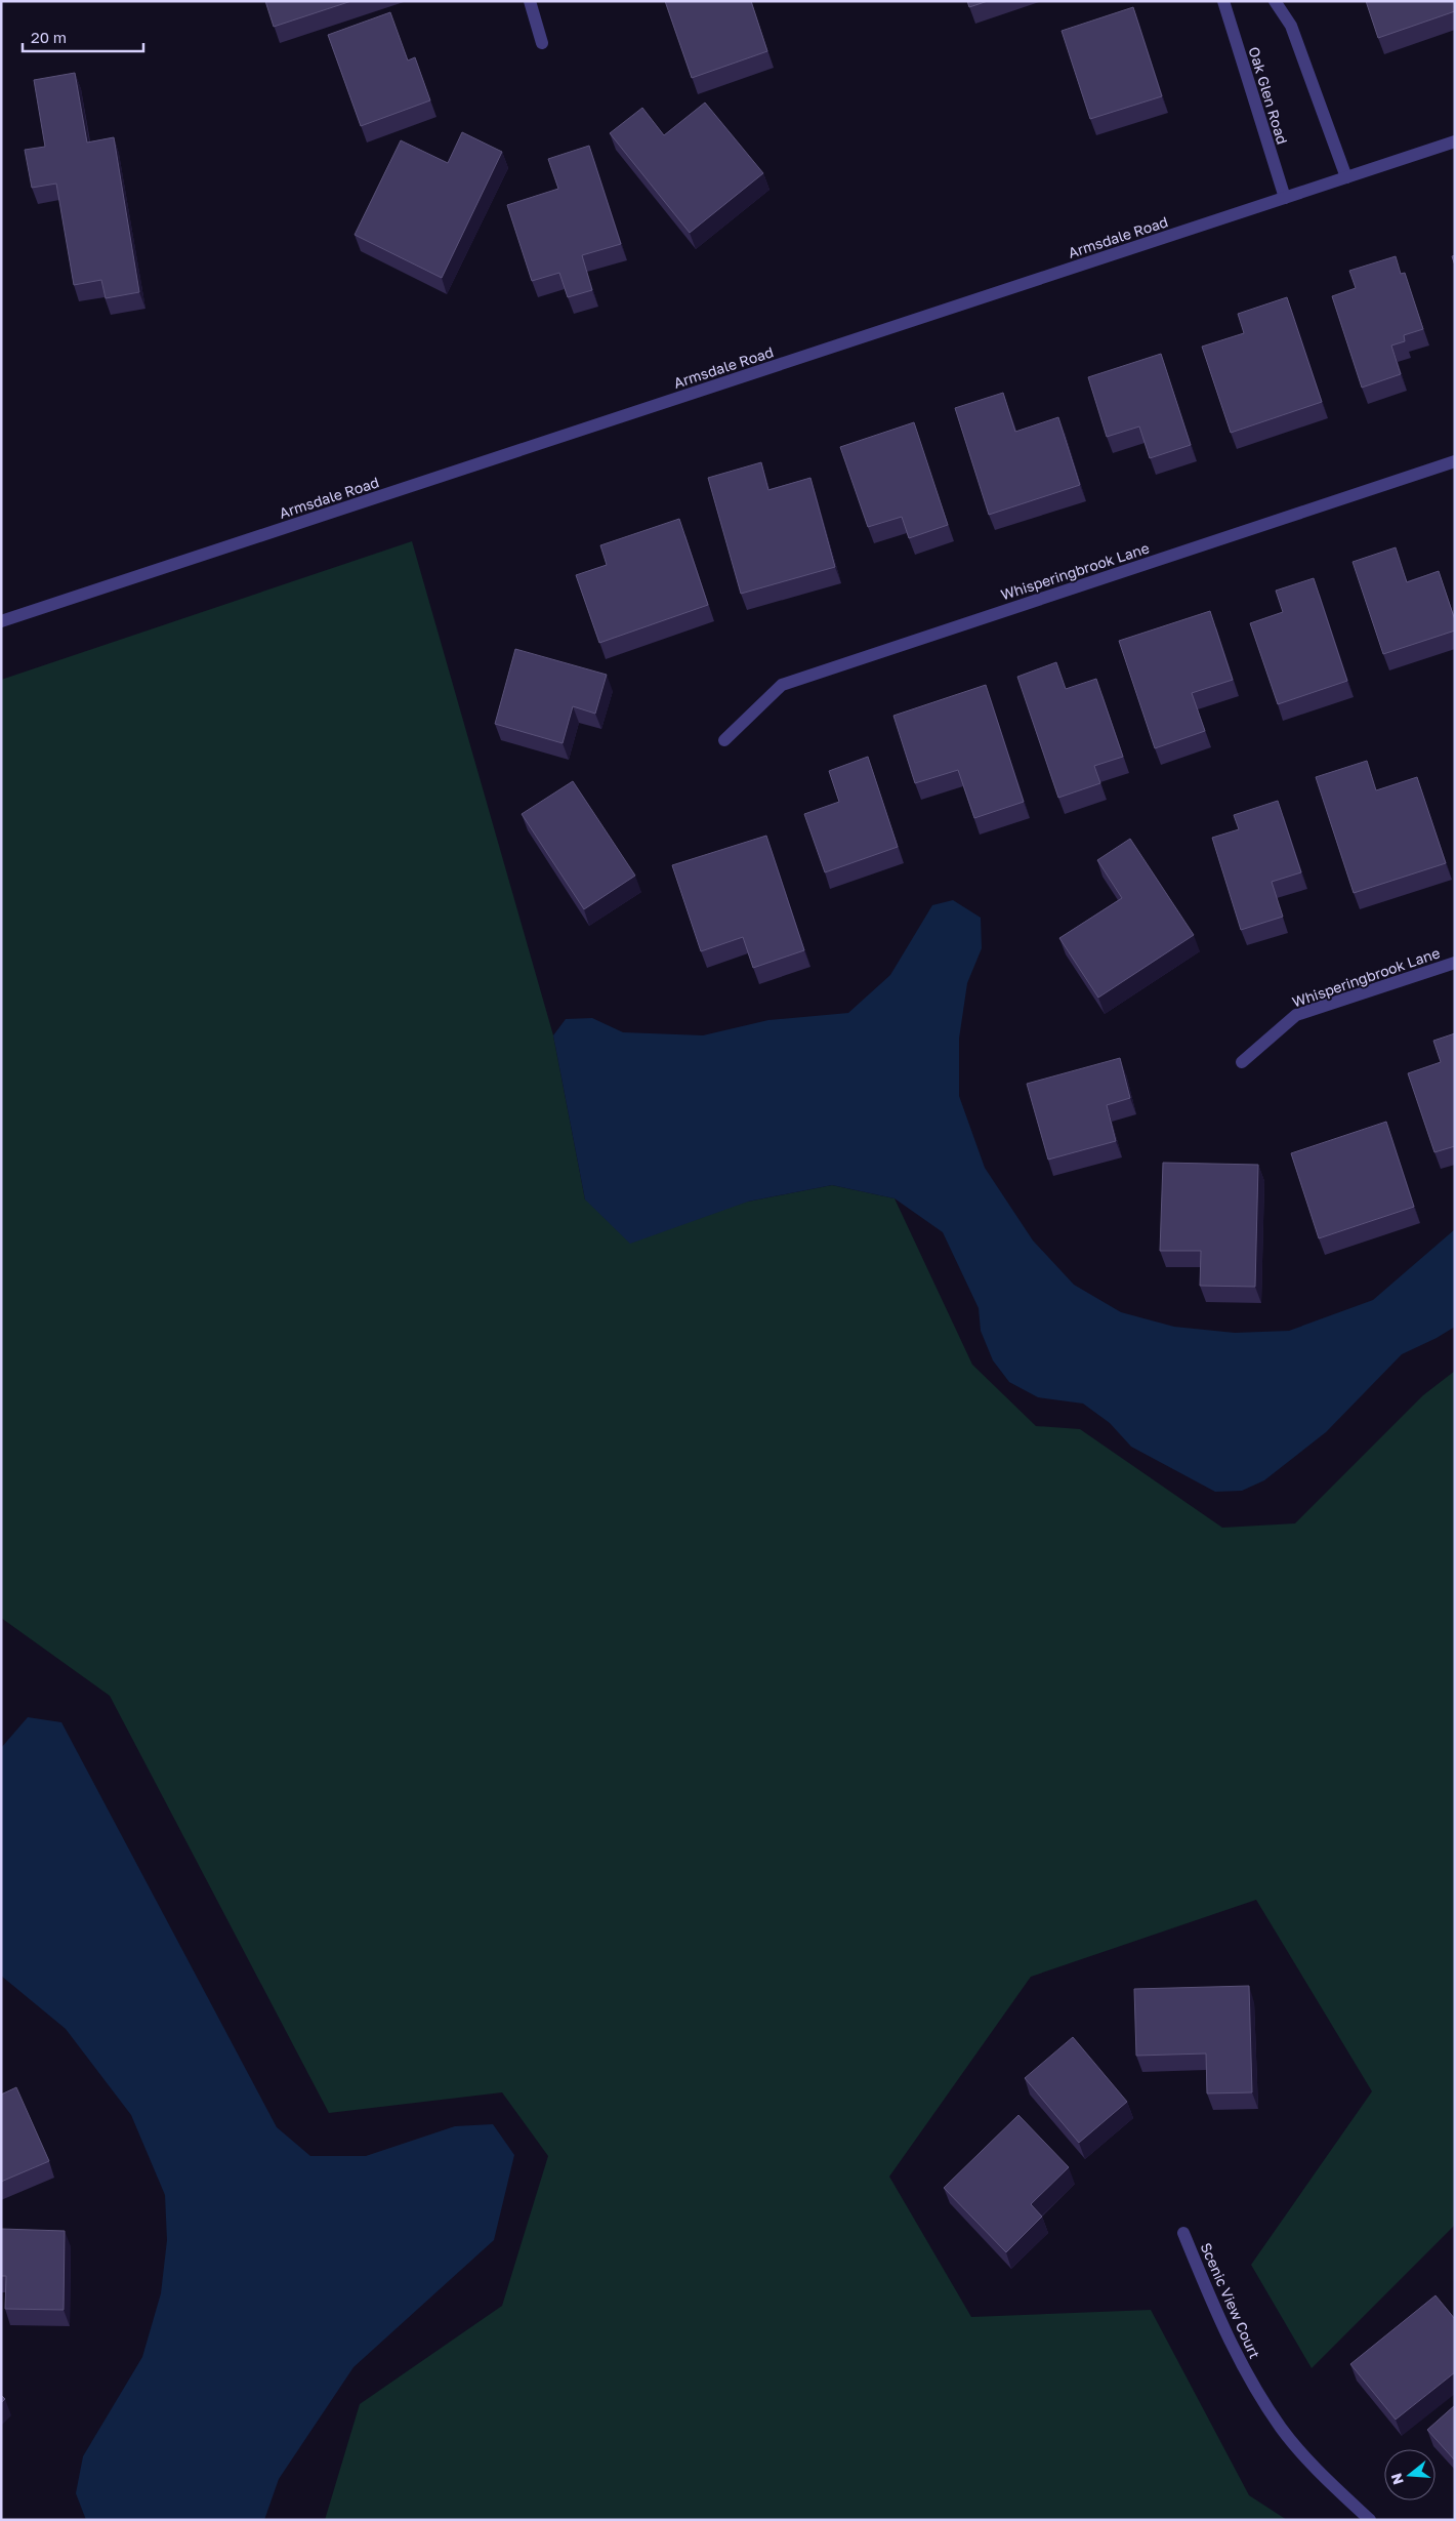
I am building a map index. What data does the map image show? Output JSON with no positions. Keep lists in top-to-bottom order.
{
  "streets": {
    "street": [
      "Oak Glen Road",
      "Armsdale Road",
      "Whisperingbrook Lane",
      "Scenic View Court"
    ]
  },
  "crossings": [
    ["Oak Glen Road", "Armsdale Road"]
  ],
  "scale_bar": "20 m",
  "north": "left"
}
